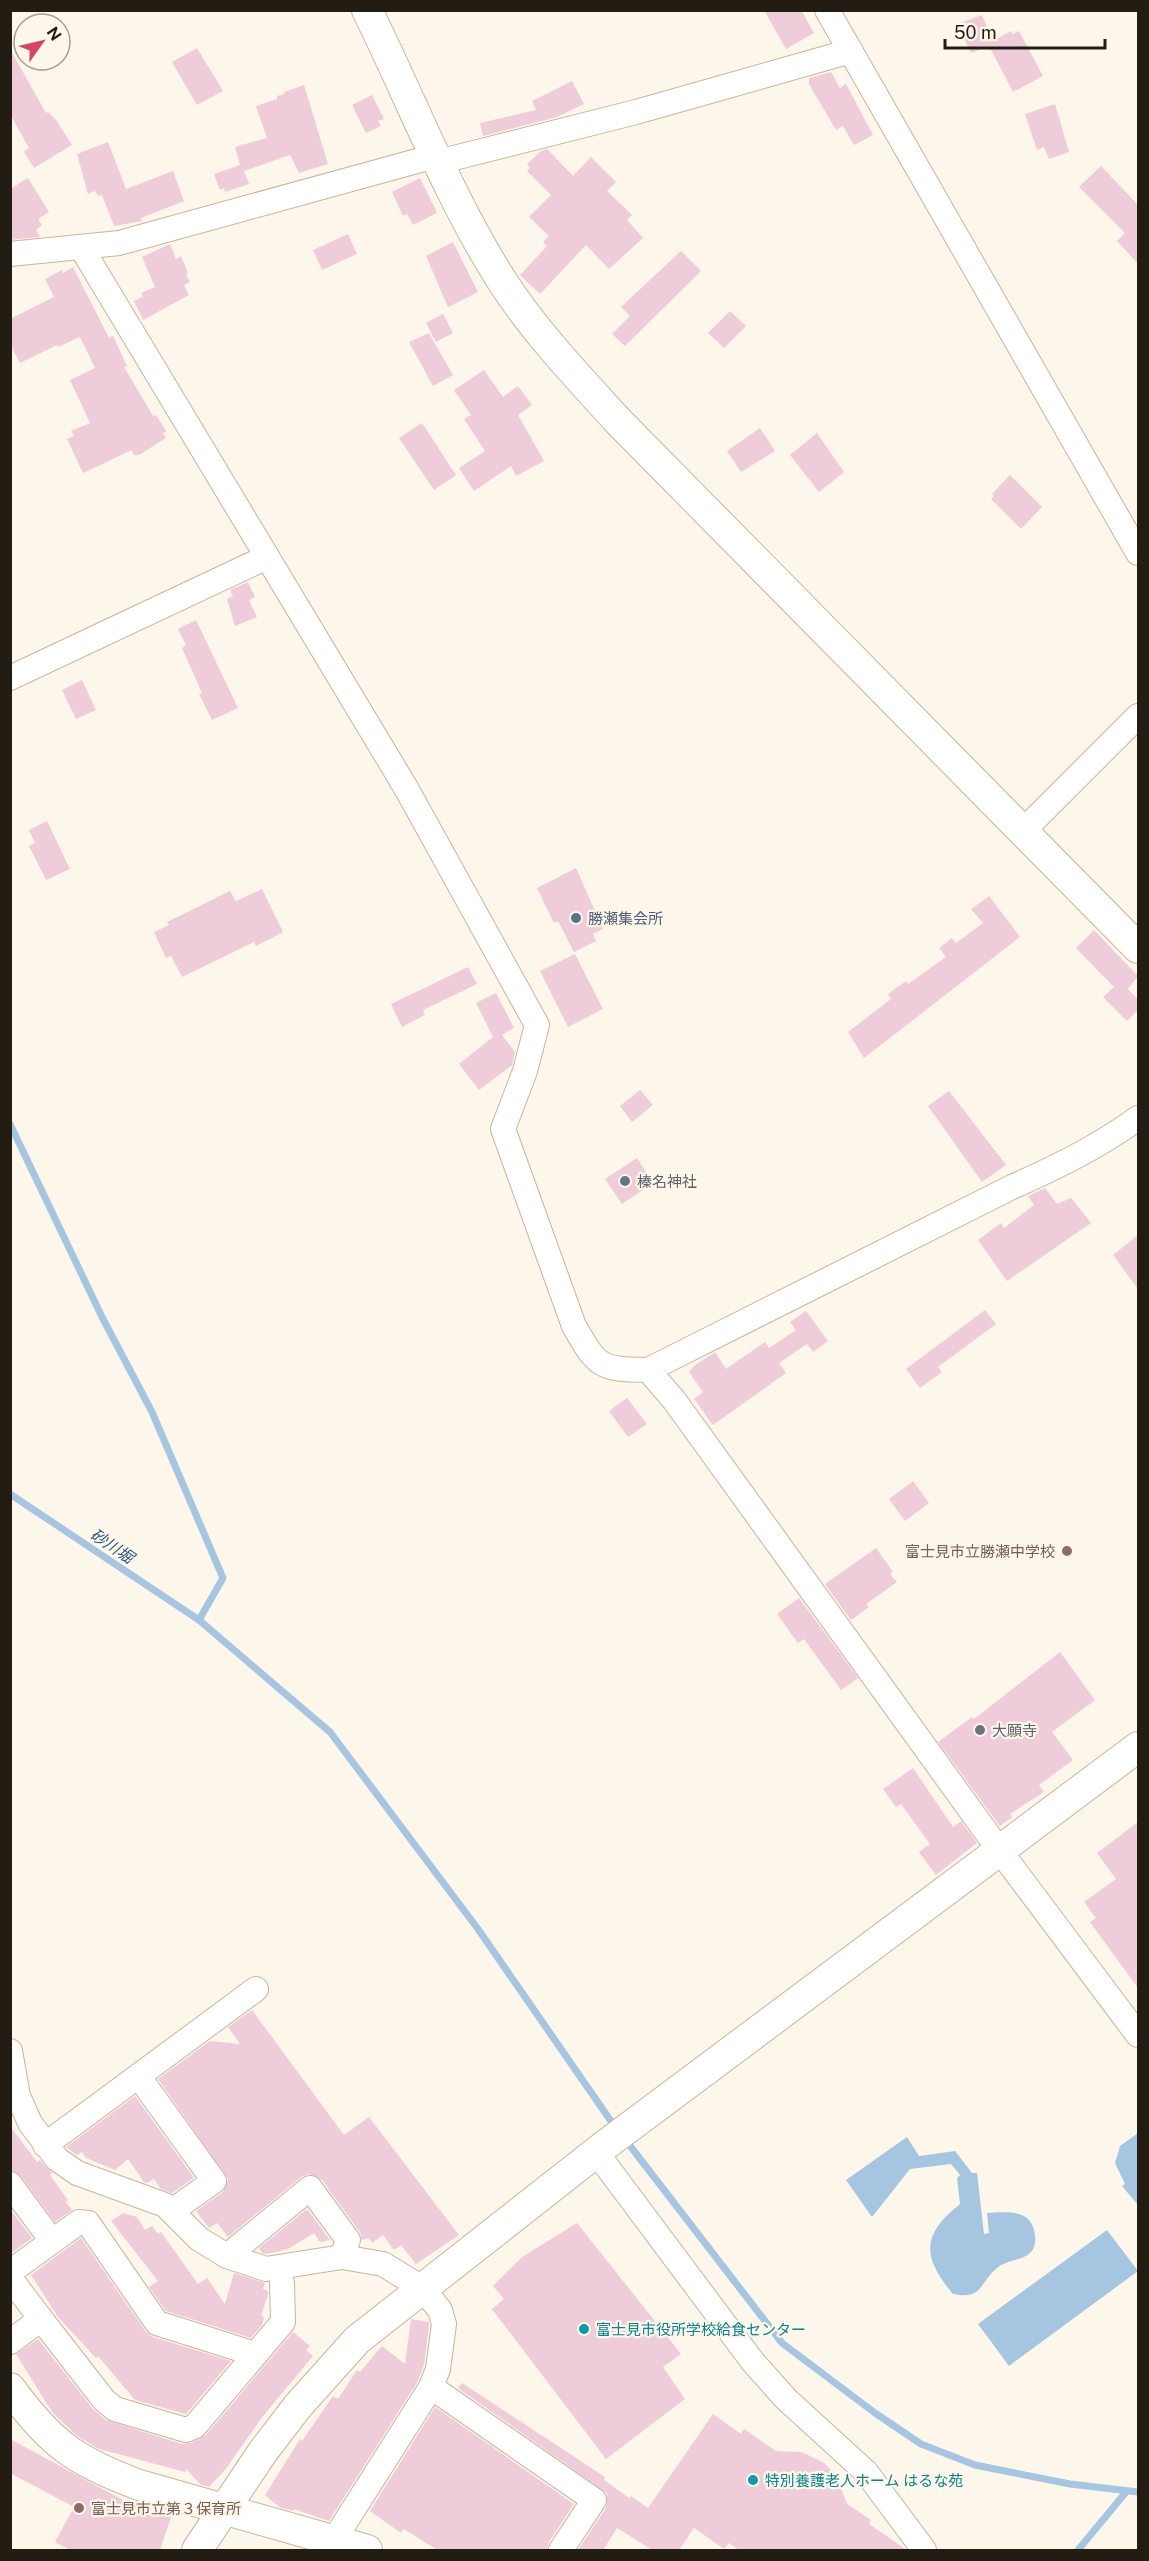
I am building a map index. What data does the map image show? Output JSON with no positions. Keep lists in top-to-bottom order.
{
  "water": ["砂川堀"],
  "places": [
    "勝瀬集会所",
    "榛名神社",
    "富士見市立勝瀬中学校",
    "大願寺",
    "富士見市役所学校給食センター",
    "特別養護老人ホーム はるな苑",
    "富士見市立第３保育所"
  ],
  "scale_bar": "50 m",
  "north": "top right"
}
